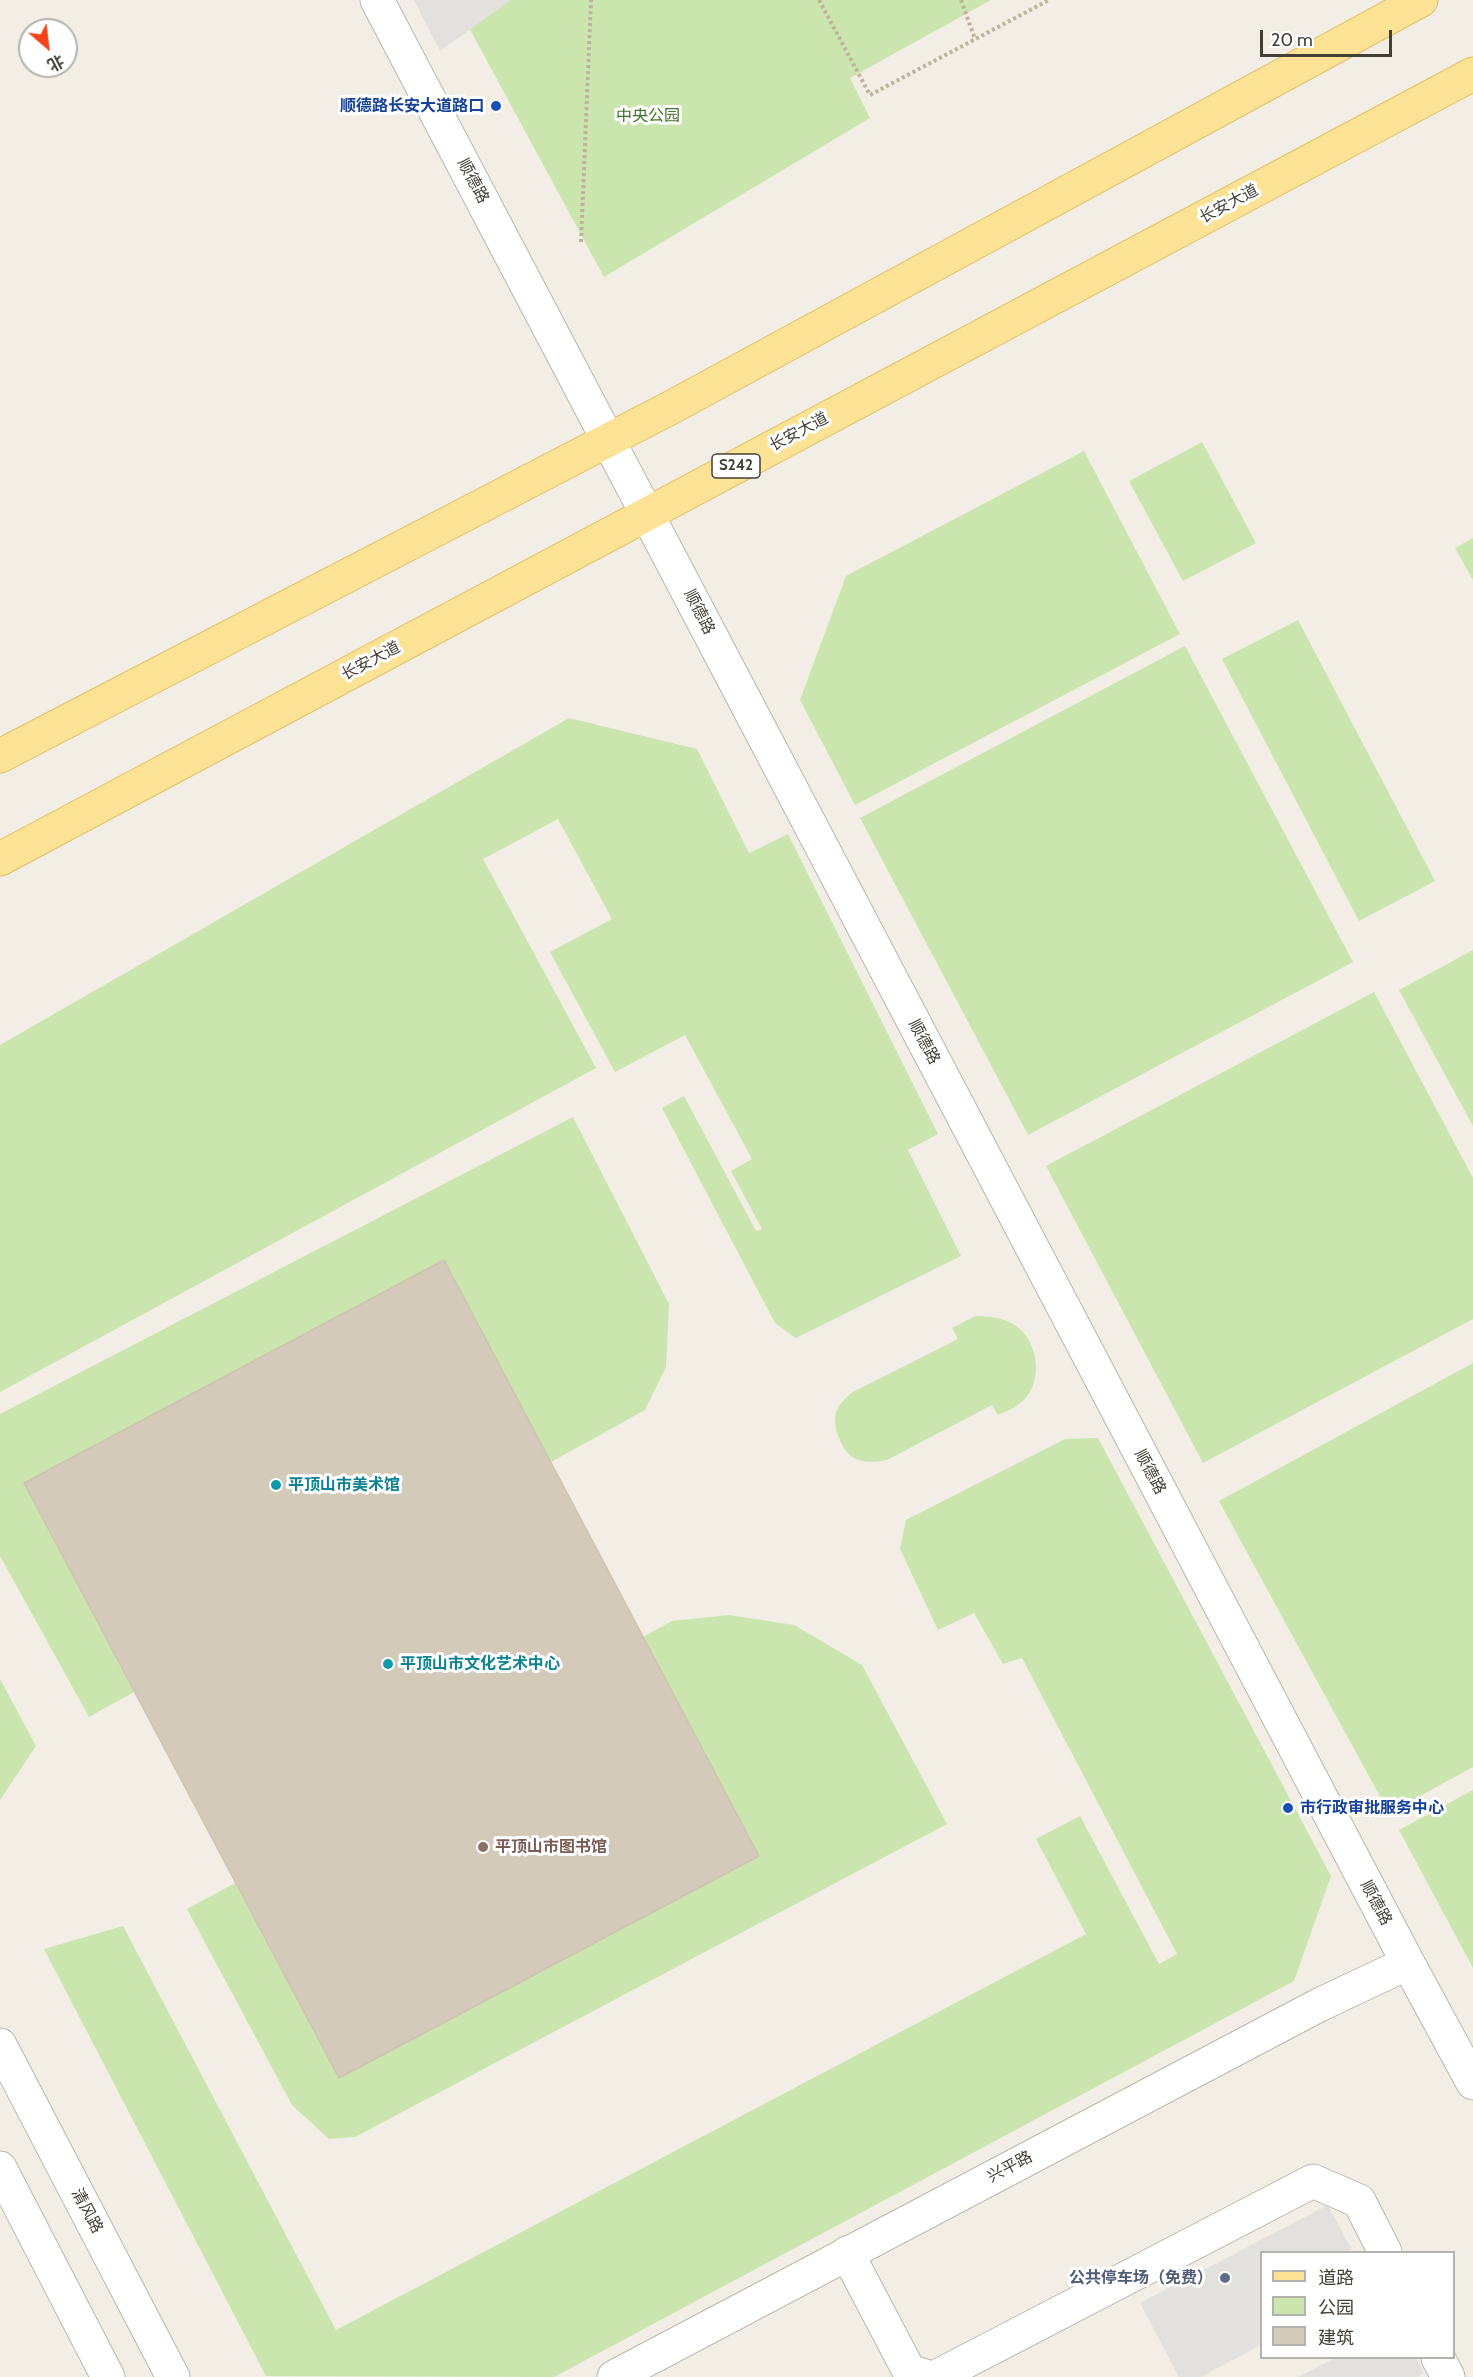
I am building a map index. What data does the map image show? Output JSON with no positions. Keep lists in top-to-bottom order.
{
  "streets": {
    "main road": ["长安大道", "S242"],
    "street": ["顺德路", "兴平路", "清风路"]
  },
  "crossings": [
    ["顺德路", "长安大道"],
    ["顺德路", "兴平路"]
  ],
  "parks": ["中央公园"],
  "places": [
    "顺德路长安大道路口",
    "平顶山市美术馆",
    "平顶山市文化艺术中心",
    "市行政审批服务中心",
    "平顶山市图书馆",
    "公共停车场（免费）"
  ],
  "legend": ["道路", "公园", "建筑"],
  "scale_bar": "20 m",
  "north": "bottom right"
}
